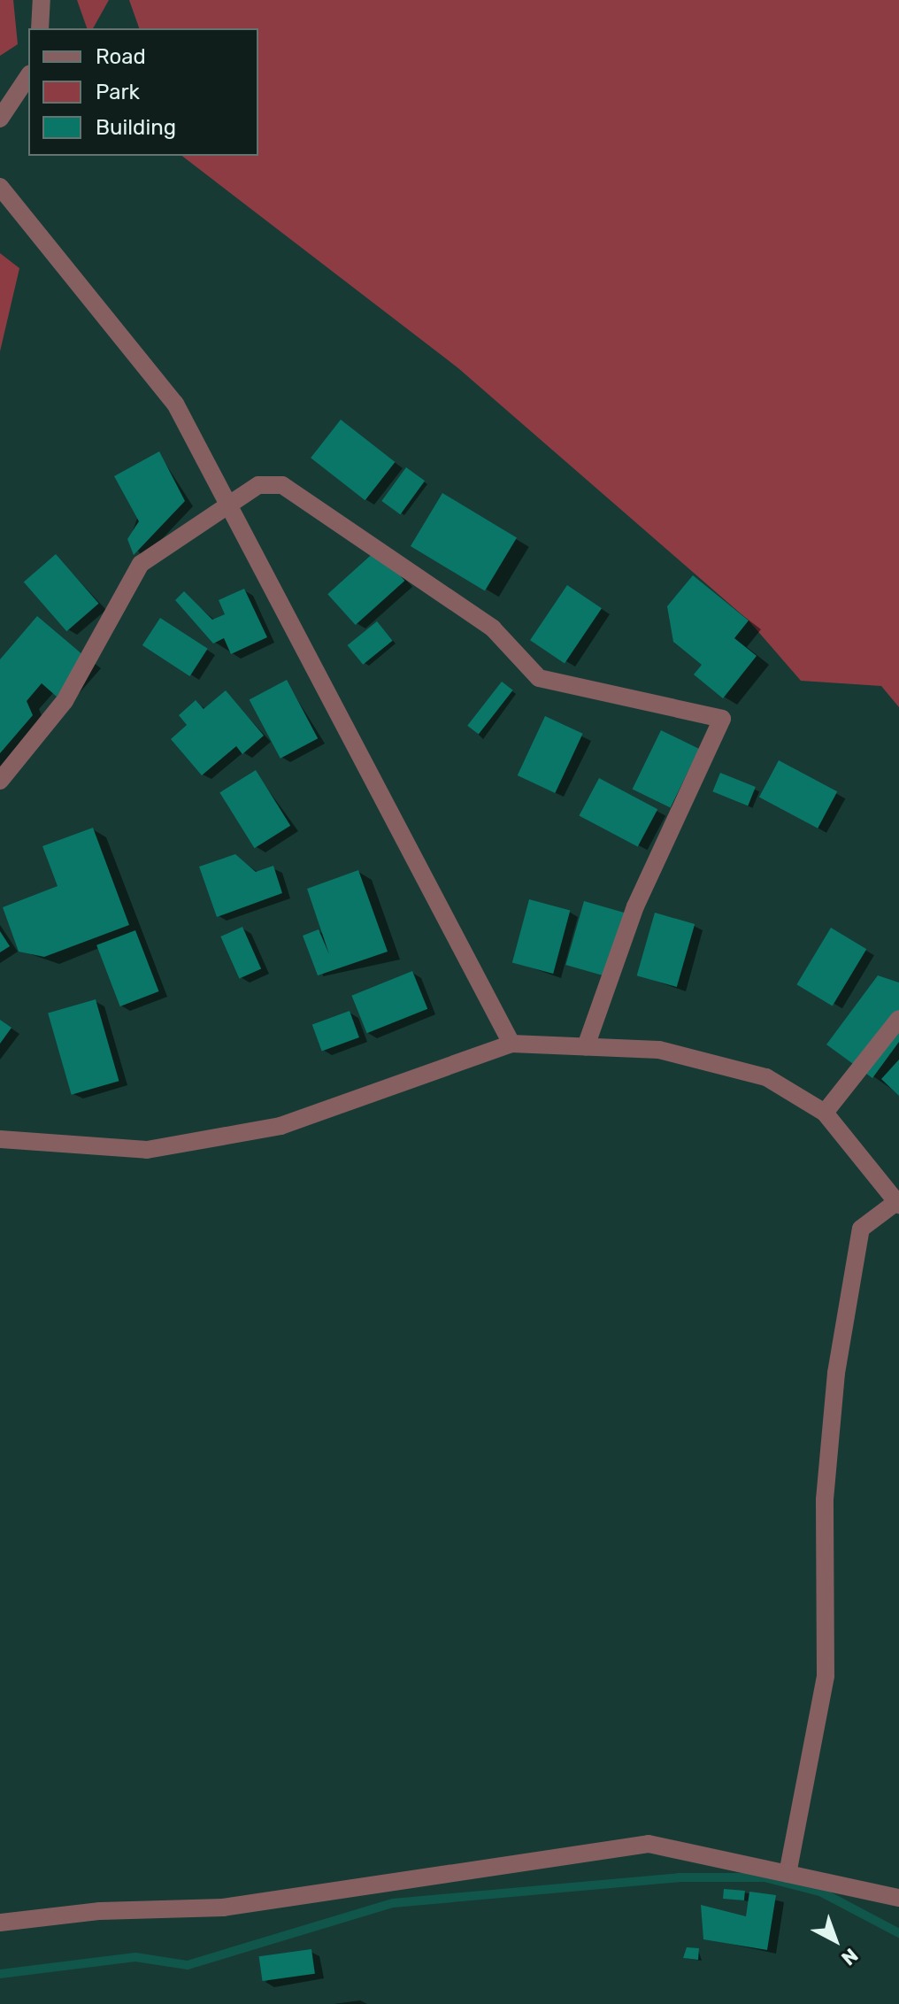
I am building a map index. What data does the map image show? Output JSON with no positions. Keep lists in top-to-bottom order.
{
  "legend": ["Road", "Park", "Building"],
  "north": "bottom right"
}
